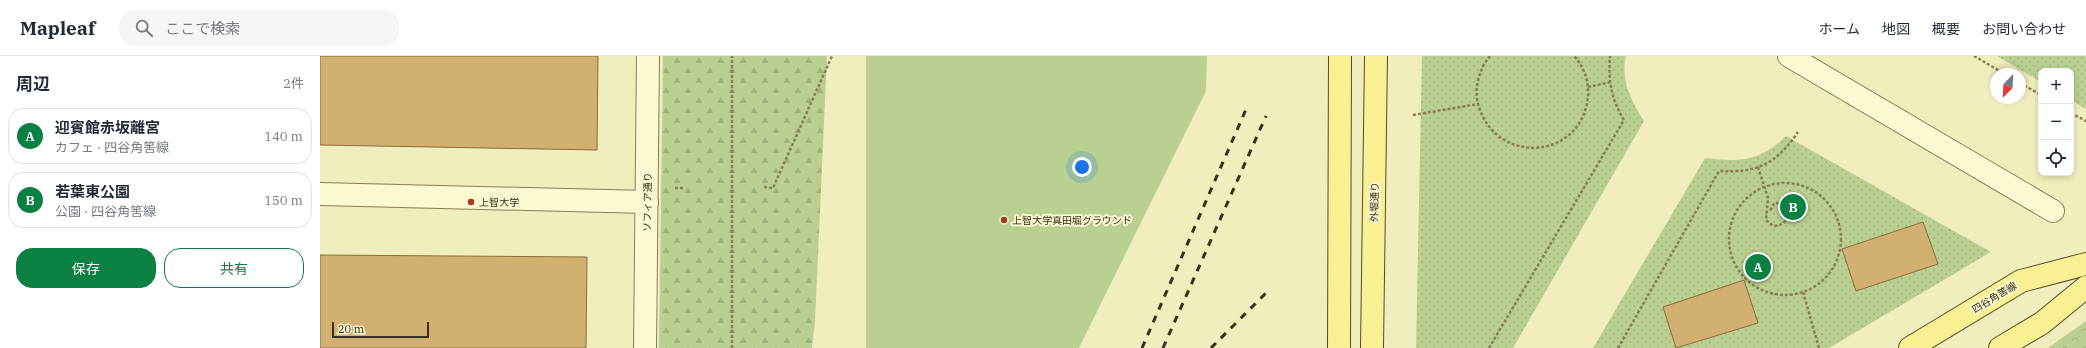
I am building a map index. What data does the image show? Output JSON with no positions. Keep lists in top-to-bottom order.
{
  "streets": {
    "main road": ["外堀通り", "四谷角筈線"],
    "street": ["ソフィア通り"]
  },
  "places": ["上智大学", "上智大学真田堀グラウンド"],
  "scale_bar": "20 m",
  "north": "bottom left",
  "page": {
    "header": "Mapleaf",
    "search": "ここで検索",
    "nav": [
      "ホーム",
      "地図",
      "概要",
      "お問い合わせ"
    ],
    "heading": ["周辺", "2件"],
    "map_buttons": ["+", "−"],
    "list": [
      {
        "mark": "A",
        "name": "迎賓館赤坂離宮",
        "note": "カフェ · 四谷角筈線",
        "value": "140 m"
      },
      {
        "mark": "B",
        "name": "若葉東公園",
        "note": "公園 · 四谷角筈線",
        "value": "150 m"
      }
    ],
    "pins": ["B", "A"],
    "buttons": ["保存", "共有"],
    "scale": "20 m"
  }
}
